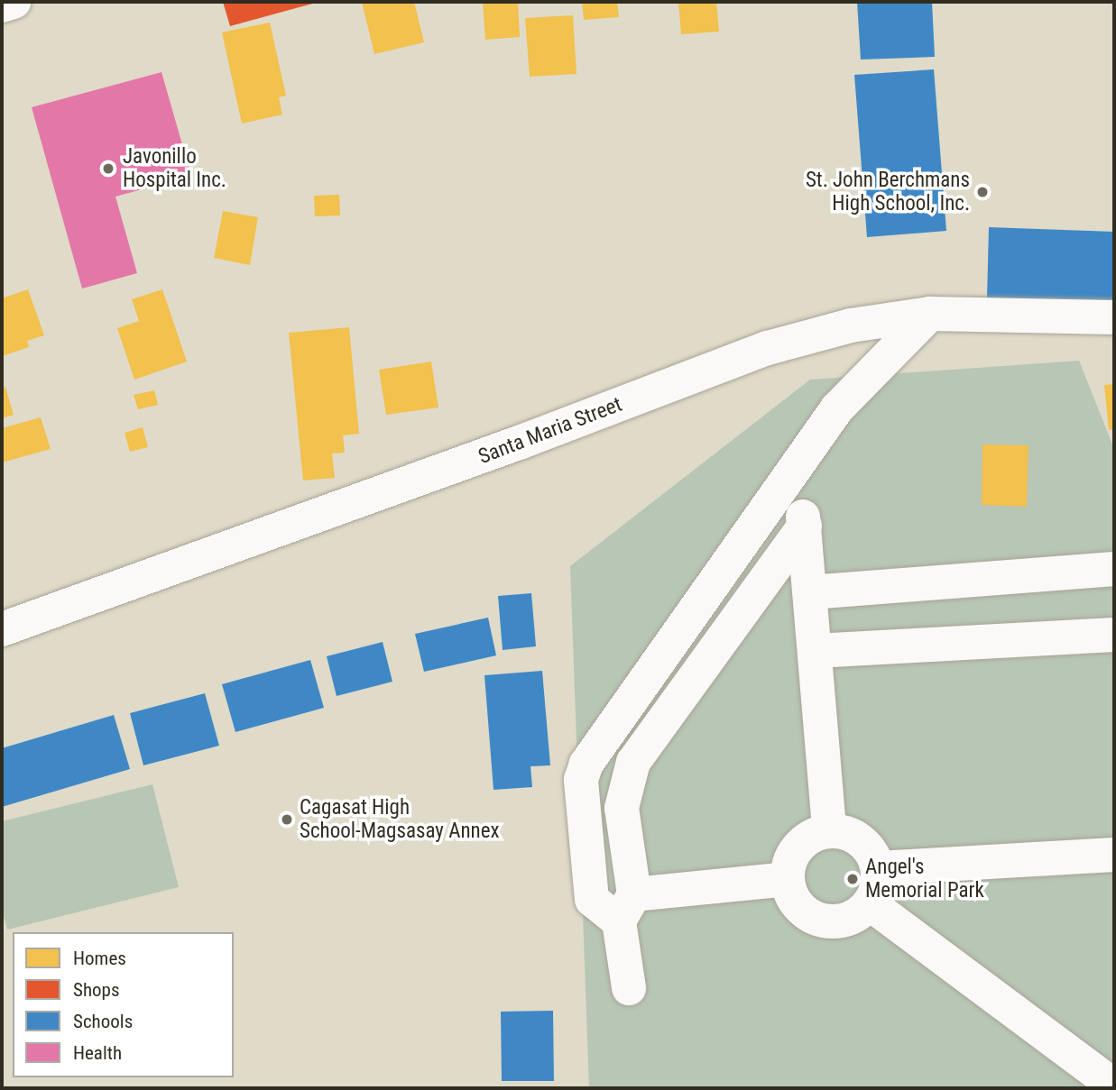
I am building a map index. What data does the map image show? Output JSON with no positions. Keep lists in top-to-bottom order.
{
  "streets": {
    "main road": ["Santa Maria Street"]
  },
  "places": [
    "Javonillo Hospital Inc.",
    "St. John Berchmans High School, Inc.",
    "Cagasat High School-Magsasay Annex",
    "Angel's Memorial Park"
  ],
  "legend": [
    "Homes",
    "Shops",
    "Schools",
    "Health"
  ]
}
